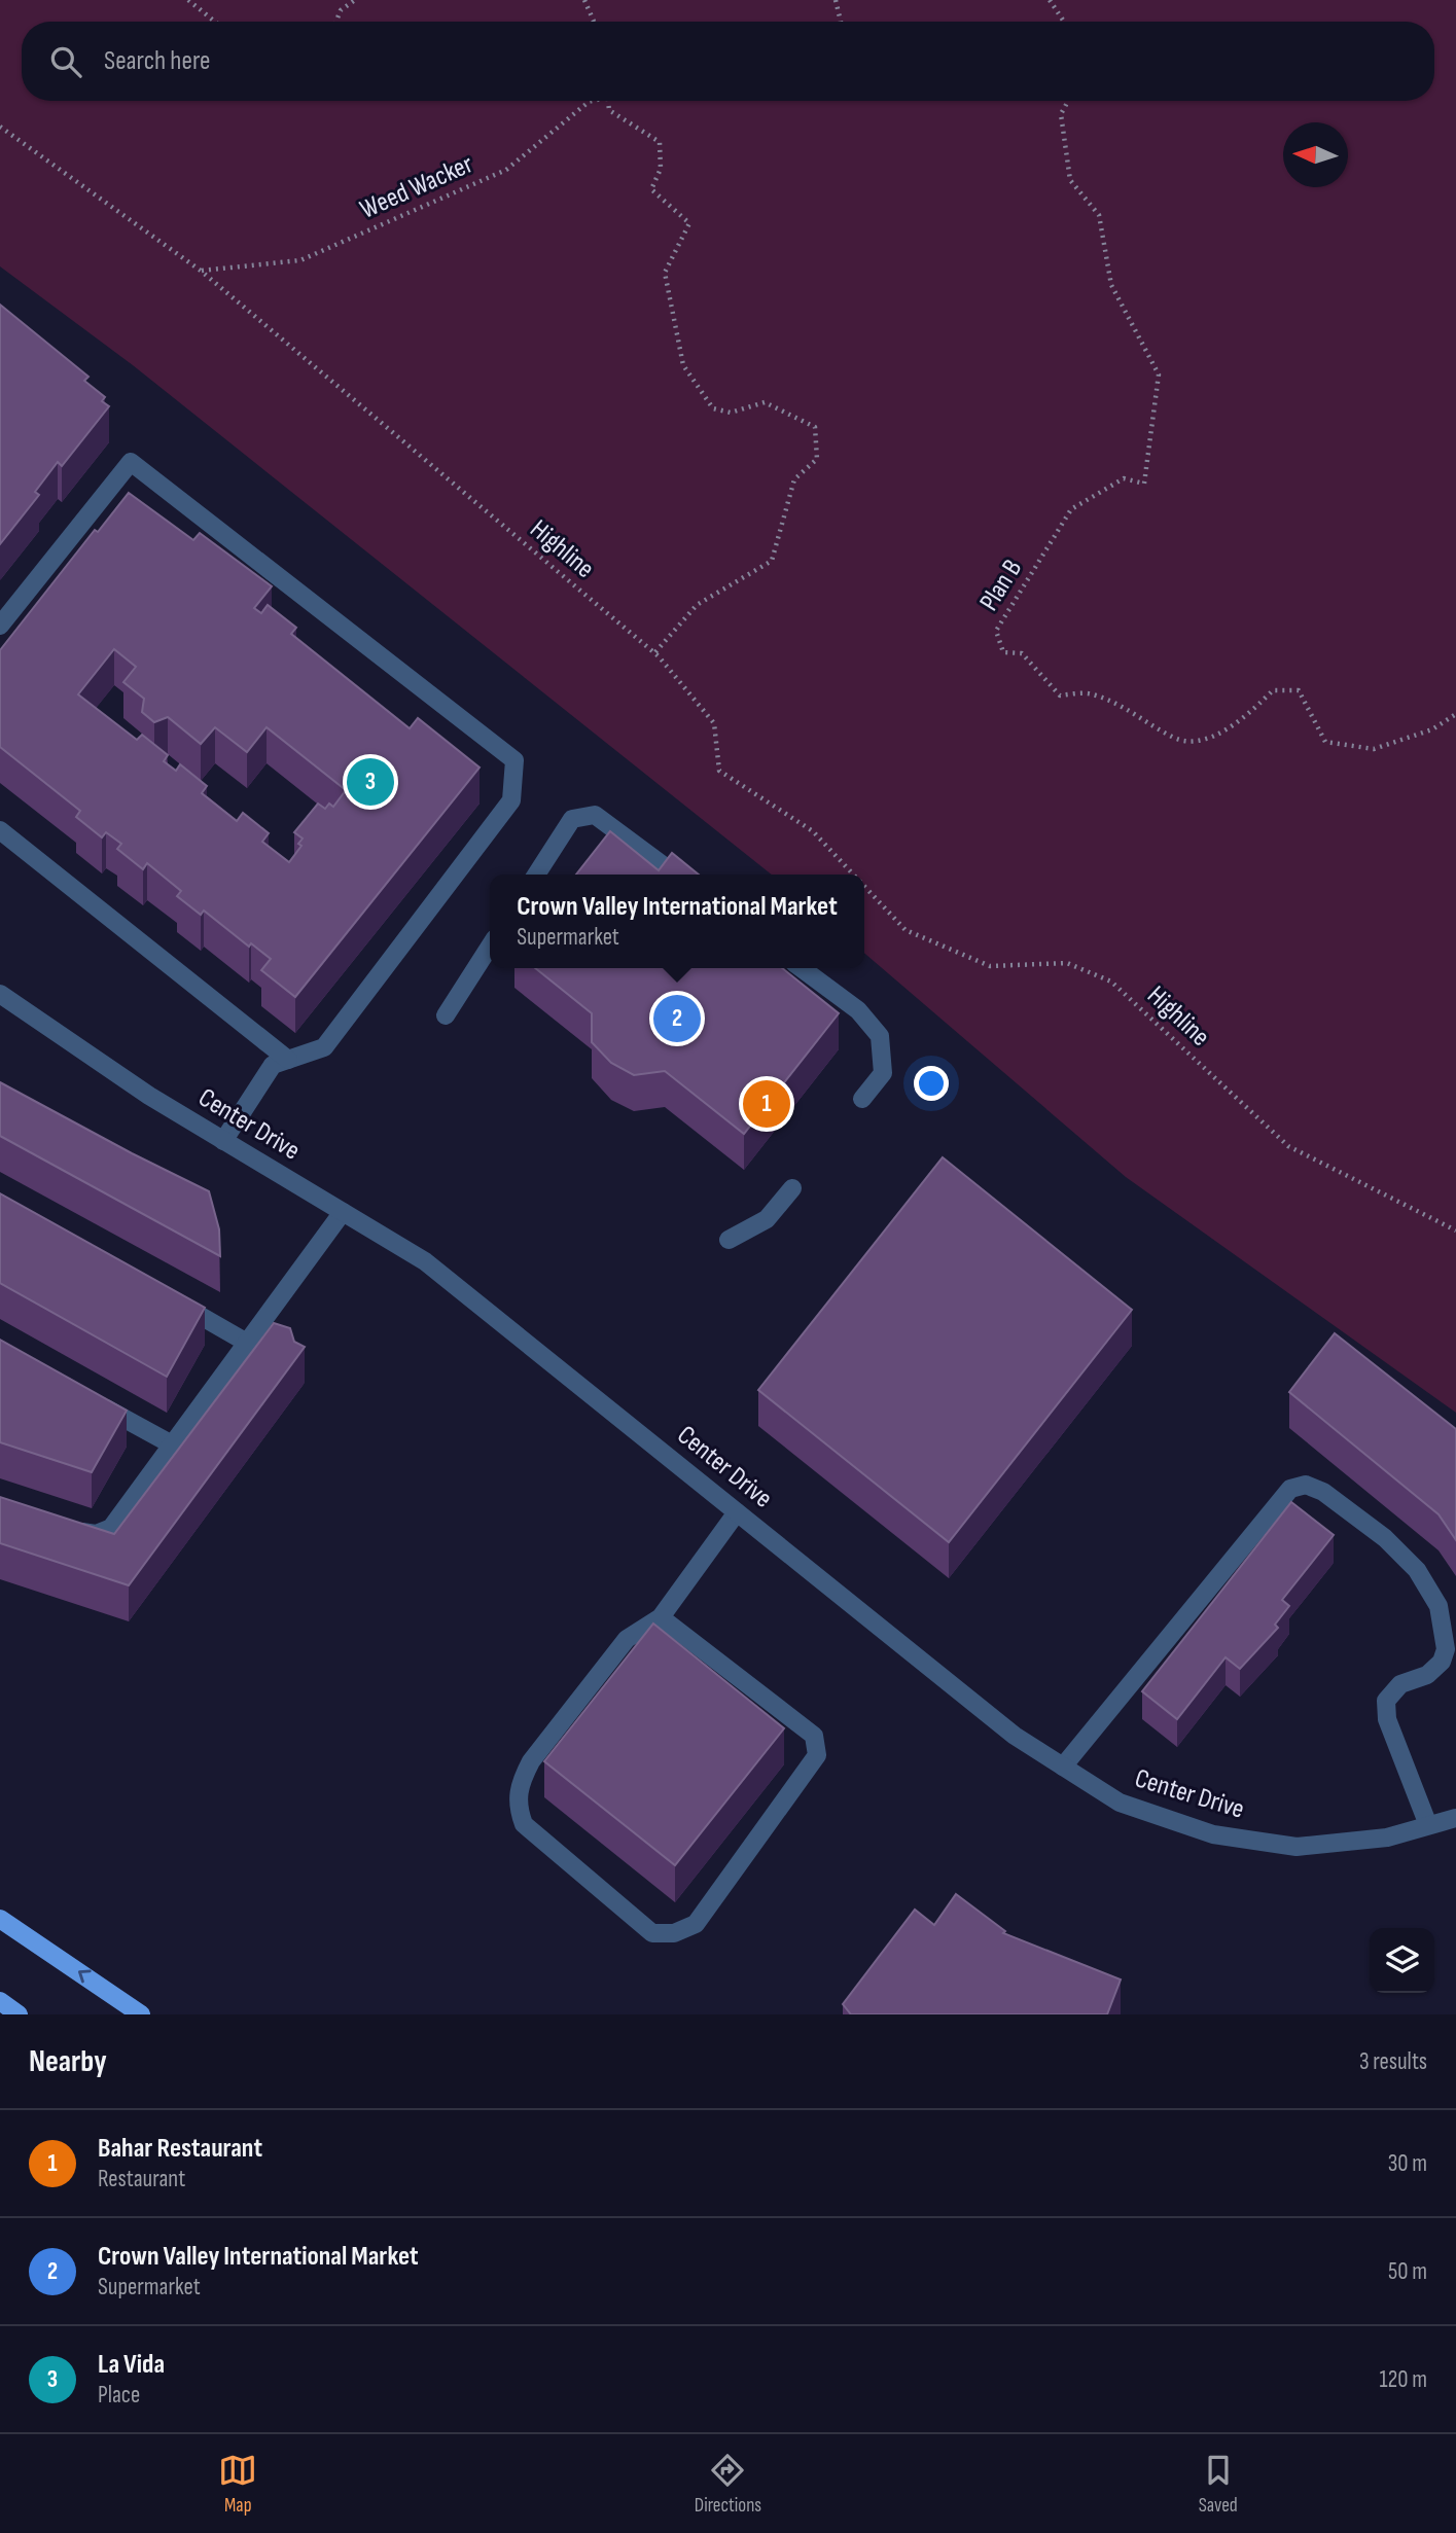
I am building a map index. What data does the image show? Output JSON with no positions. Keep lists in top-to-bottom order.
{
  "streets": {
    "street": ["Center Drive"],
    "path": ["Weed Wacker", "Highline", "Plan B"]
  },
  "crossings": [
    ["Weed Wacker", "Highline"]
  ],
  "north": "left",
  "page": {
    "search": "Search here",
    "pins": ["3", "2", "1"],
    "popup": ["Crown Valley International Market", "Supermarket"],
    "heading": ["Nearby", "3 results"],
    "list": [
      {
        "mark": "1",
        "name": "Bahar Restaurant",
        "note": "Restaurant",
        "value": "30 m"
      },
      {
        "mark": "2",
        "name": "Crown Valley International Market",
        "note": "Supermarket",
        "value": "50 m"
      },
      {
        "mark": "3",
        "name": "La Vida",
        "note": "Place",
        "value": "120 m"
      }
    ],
    "nav": ["Map", "Directions", "Saved"]
  }
}
